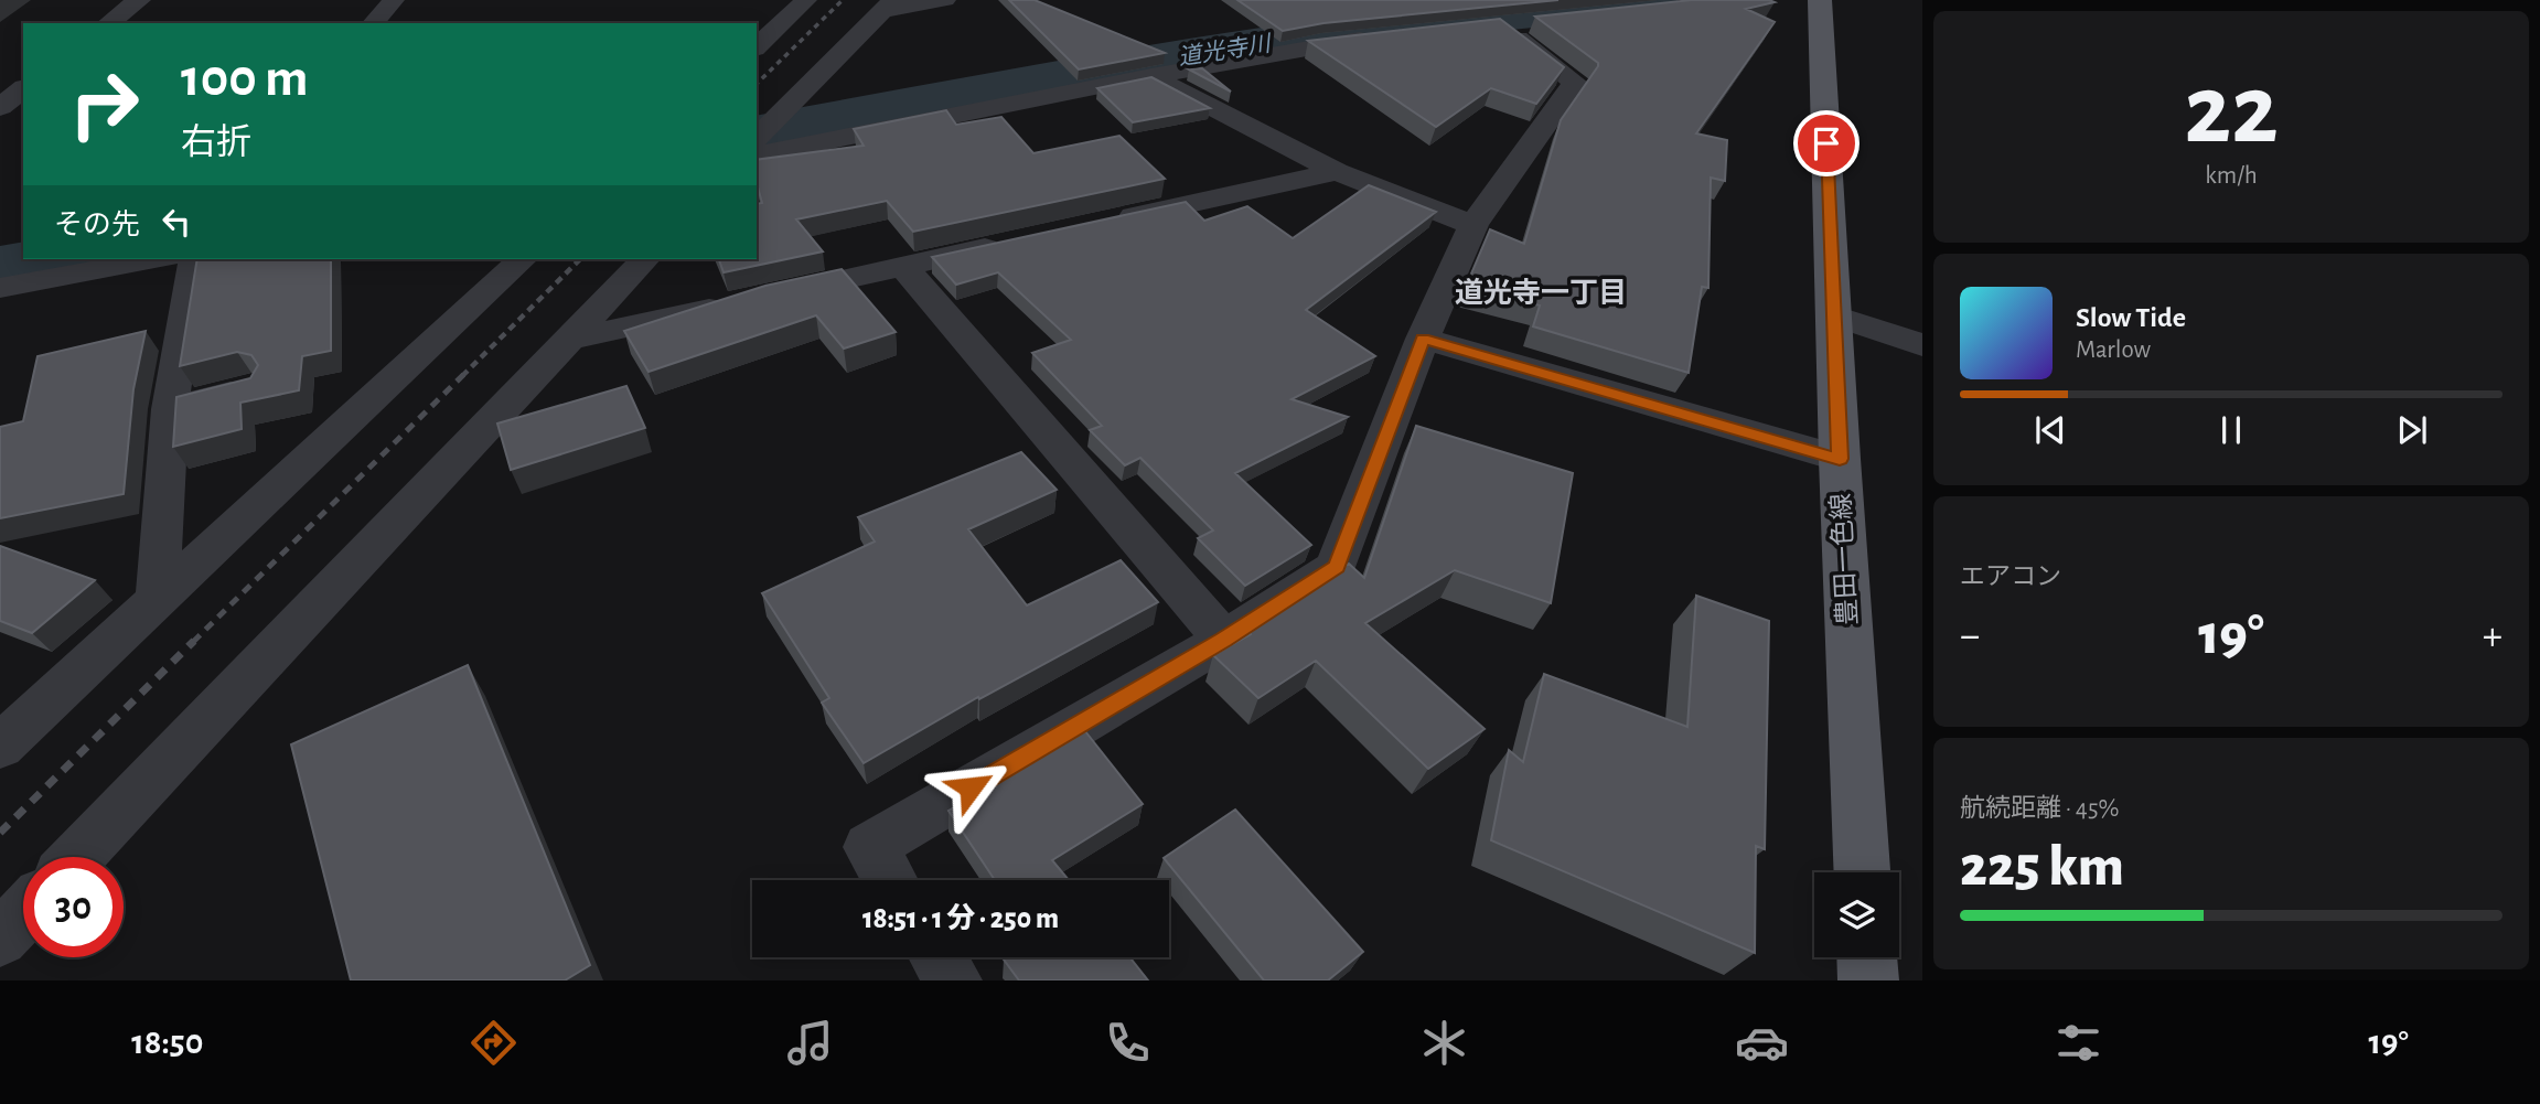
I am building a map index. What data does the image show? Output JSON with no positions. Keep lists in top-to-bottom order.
{
  "streets": {
    "main road": ["豊田一色線"]
  },
  "districts": ["道光寺一丁目"],
  "water": ["道光寺川"],
  "page": {
    "tile": [
      ["22", "km/h"],
      "エアコン",
      ["航続距離 · 45%", "225 km"]
    ],
    "turn": ["100 m", "右折"],
    "then": "その先",
    "song": ["Slow Tide", "Marlow"],
    "heat": ["−", "19°", "+"],
    "limit": "30",
    "trip": "18:51 · 1 分 · 250 m",
    "tabs": ["18:50", "19°"]
  }
}
